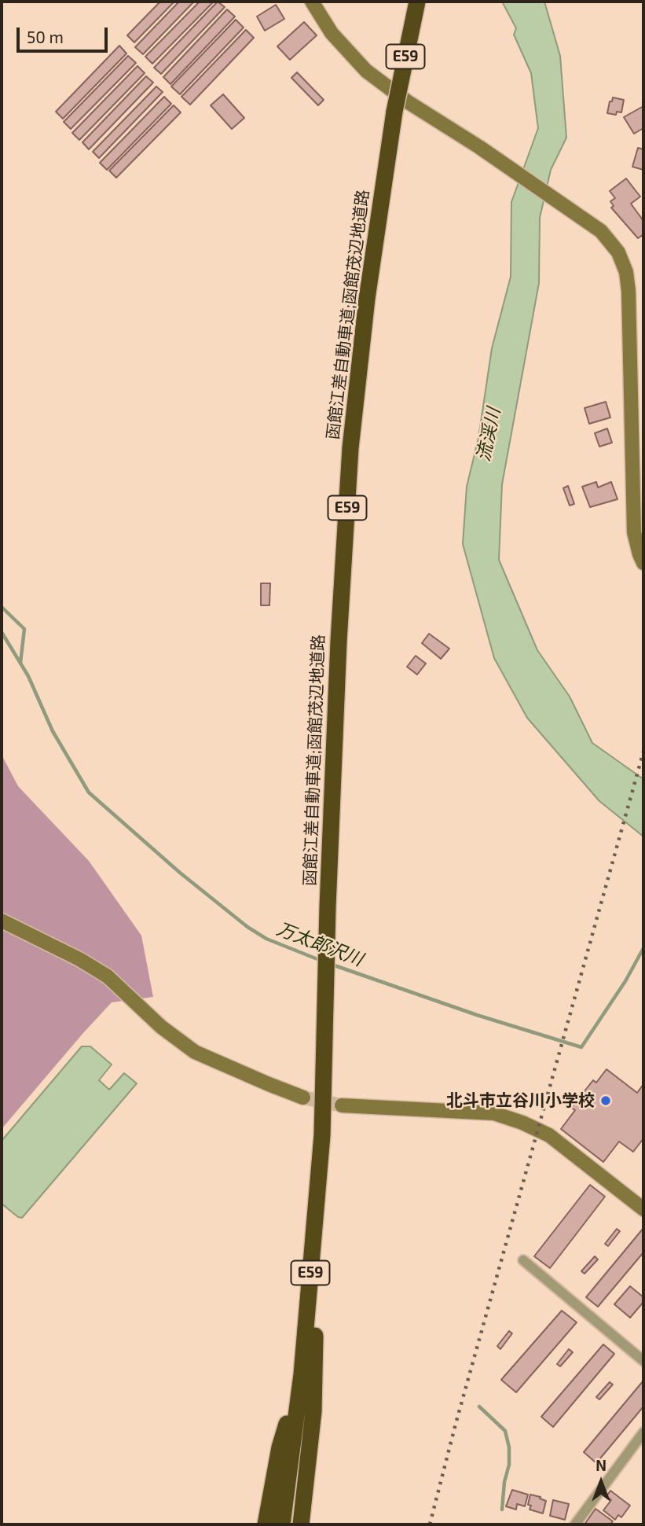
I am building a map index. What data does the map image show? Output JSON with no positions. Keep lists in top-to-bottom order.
{
  "streets": {
    "highway": ["E59", "函館江差自動車道;函館茂辺地道路"]
  },
  "water": ["流渓川", "万太郎沢川"],
  "places": ["北斗市立谷川小学校"],
  "scale_bar": "50 m",
  "north": "top"
}
